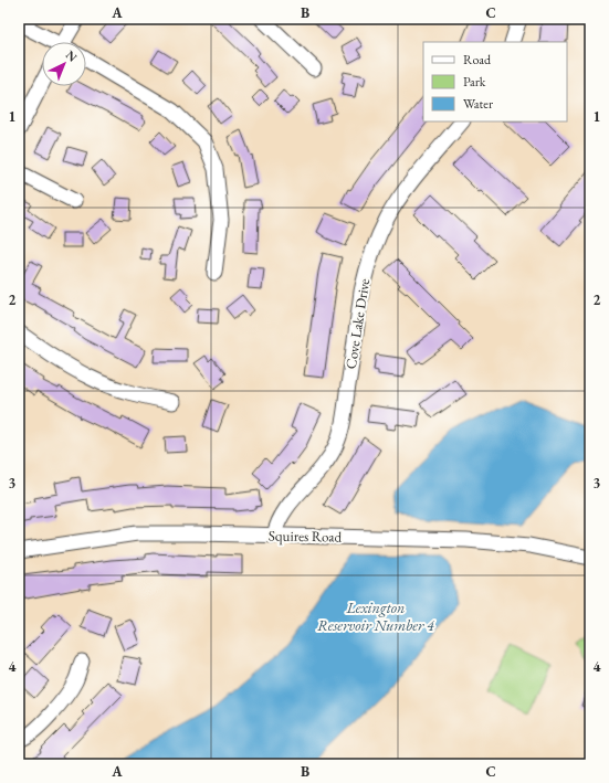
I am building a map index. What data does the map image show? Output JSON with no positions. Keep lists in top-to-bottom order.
{
  "streets": {
    "street": ["Cove Lake Drive", "Squires Road"]
  },
  "crossings": [
    ["Cove Lake Drive", "Squires Road"]
  ],
  "water": ["Lexington Reservoir Number 4"],
  "legend": ["Road", "Park", "Water"],
  "north": "top right",
  "grid": {
    "columns": ["A", "B", "C"],
    "rows": [
      "1",
      "2",
      "3",
      "4"
    ]
  }
}
